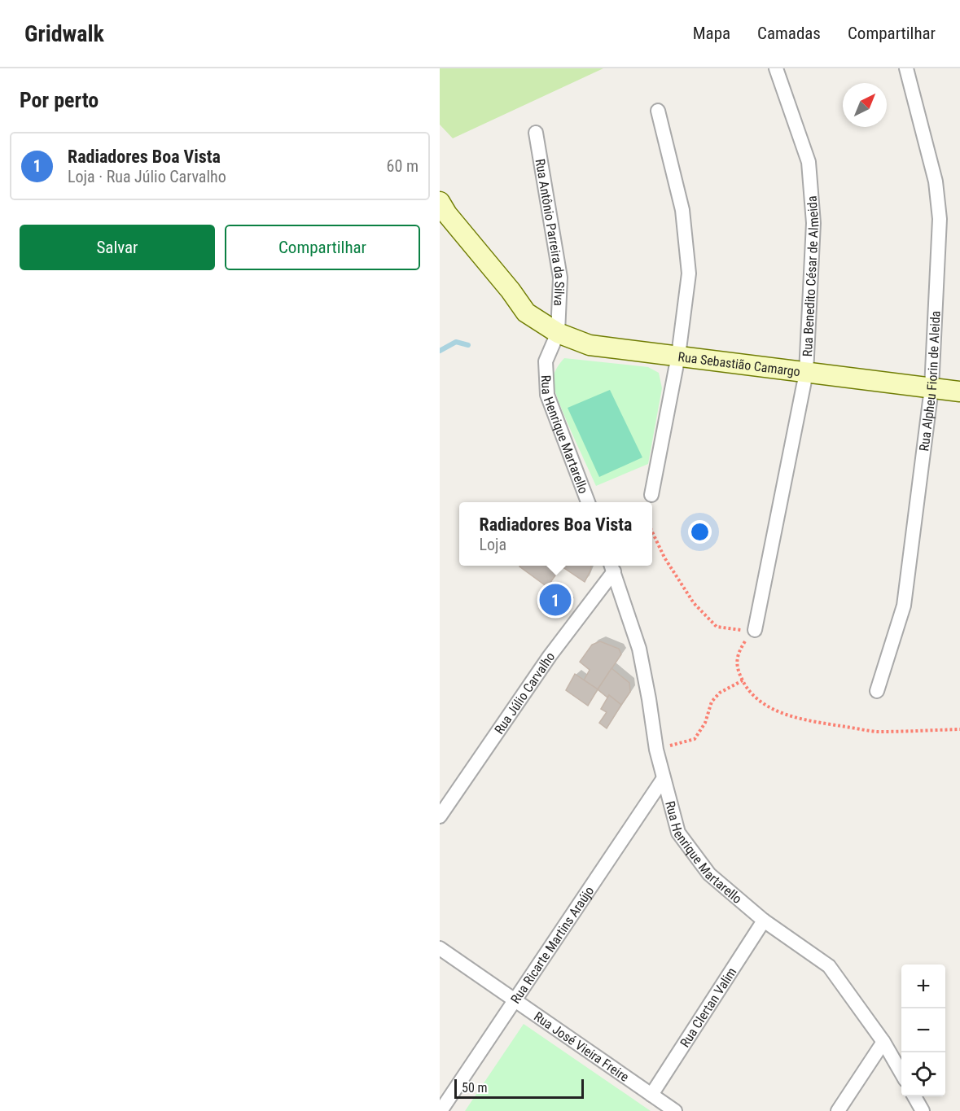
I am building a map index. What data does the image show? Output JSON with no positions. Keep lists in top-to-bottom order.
{
  "streets": {
    "street": [
      "Rua Antônio Parreira da Silva",
      "Rua Benedito César de Almeida",
      "Rua Sebastião Camargo",
      "Rua Alpheu Fiorin de Aleida",
      "Rua Henrique Martarello",
      "Rua Júlio Carvalho",
      "Rua Ricarte Martins Araújo",
      "Rua Clertan Valim",
      "Rua José Vieira Freire"
    ]
  },
  "crossings": [
    ["Rua Antônio Parreira da Silva", "Rua Sebastião Camargo"],
    ["Rua Antônio Parreira da Silva", "Rua Henrique Martarello"],
    ["Rua Benedito César de Almeida", "Rua Sebastião Camargo"],
    ["Rua Sebastião Camargo", "Rua Alpheu Fiorin de Aleida"],
    ["Rua Sebastião Camargo", "Rua Henrique Martarello"],
    ["Rua Henrique Martarello", "Rua Júlio Carvalho"],
    ["Rua Henrique Martarello", "Rua Ricarte Martins Araújo"],
    ["Rua Henrique Martarello", "Rua Clertan Valim"],
    ["Rua Ricarte Martins Araújo", "Rua José Vieira Freire"],
    ["Rua Clertan Valim", "Rua José Vieira Freire"]
  ],
  "scale_bar": "50 m",
  "north": "top right",
  "page": {
    "header": "Gridwalk",
    "nav": ["Mapa", "Camadas", "Compartilhar"],
    "heading": "Por perto",
    "list": [
      {
        "mark": "1",
        "name": "Radiadores Boa Vista",
        "note": "Loja · Rua Júlio Carvalho",
        "value": "60 m"
      }
    ],
    "buttons": ["Salvar", "Compartilhar"],
    "popup": ["Radiadores Boa Vista", "Loja"],
    "pins": "1",
    "map_buttons": ["+", "−"],
    "scale": "50 m"
  }
}
